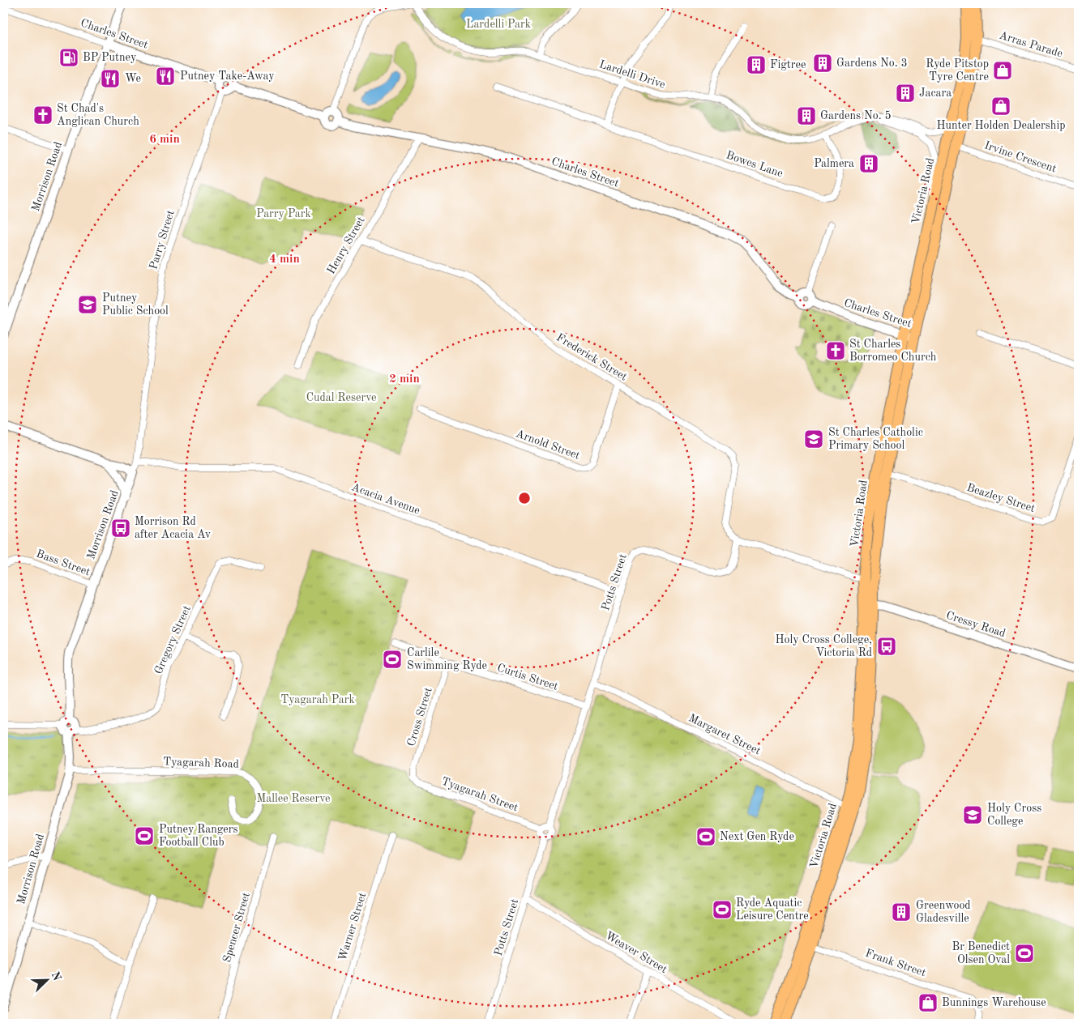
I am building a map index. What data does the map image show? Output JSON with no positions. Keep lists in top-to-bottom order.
{
  "streets": {
    "highway": ["Victoria Road"],
    "street": [
      "Charles Street",
      "Arras Parade",
      "Lardelli Drive",
      "Irvine Crescent",
      "Bowes Lane",
      "Morrison Road",
      "Parry Street",
      "Henry Street",
      "Frederick Street",
      "Arnold Street",
      "Beazley Street",
      "Acacia Avenue",
      "Bass Street",
      "Potts Street",
      "Cressy Road",
      "Gregory Street",
      "Curtis Street",
      "Cross Street",
      "Margaret Street",
      "Tyagarah Road",
      "Tyagarah Street",
      "Warner Street",
      "Spencer Street",
      "Weaver Street",
      "Frank Street"
    ]
  },
  "crossings": [
    ["Charles Street", "Morrison Road"],
    ["Charles Street", "Victoria Road"],
    ["Charles Street", "Parry Street"],
    ["Charles Street", "Henry Street"],
    ["Arras Parade", "Victoria Road"],
    ["Lardelli Drive", "Bowes Lane"],
    ["Lardelli Drive", "Victoria Road"],
    ["Irvine Crescent", "Victoria Road"],
    ["Morrison Road", "Parry Street"],
    ["Morrison Road", "Bass Street"],
    ["Morrison Road", "Gregory Street"],
    ["Morrison Road", "Tyagarah Road"],
    ["Victoria Road", "Beazley Street"],
    ["Victoria Road", "Cressy Road"],
    ["Victoria Road", "Margaret Street"],
    ["Victoria Road", "Frank Street"],
    ["Parry Street", "Acacia Avenue"],
    ["Henry Street", "Frederick Street"],
    ["Frederick Street", "Arnold Street"],
    ["Frederick Street", "Potts Street"],
    ["Acacia Avenue", "Potts Street"],
    ["Potts Street", "Curtis Street"],
    ["Potts Street", "Margaret Street"],
    ["Potts Street", "Tyagarah Street"],
    ["Potts Street", "Weaver Street"],
    ["Curtis Street", "Cross Street"],
    ["Cross Street", "Tyagarah Street"]
  ],
  "parks": [
    "Lardelli Park",
    "Parry Park",
    "Cudal Reserve",
    "Tyagarah Park",
    "Mallee Reserve"
  ],
  "places": {
    "fuel station": ["BP Putney"],
    "building": [
      "Gardens No. 3",
      "Figtree",
      "Jacara",
      "Gardens No. 5",
      "Palmera",
      "Greenwood Gladesville"
    ],
    "shop": ["Ryde Pitstop Tyre Centre", "Hunter Holden Dealership", "Bunnings Warehouse"],
    "restaurant": ["Putney Take-Away", "We"],
    "church": ["St Chad's Anglican Church", "St Charles Borromeo Church"],
    "school or university": ["Putney Public School", "St Charles Catholic Primary School", "Holy Cross College"],
    "bus stop": ["Morrison Rd after Acacia Av", "Holy Cross College, Victoria Rd"],
    "sports": [
      "Carlile Swimming Ryde",
      "Putney Rangers Football Club",
      "Next Gen Ryde",
      "Ryde Aquatic Leisure Centre",
      "Br Benedict Olsen Oval"
    ]
  },
  "north": "top right",
  "rings": ["6 min", "4 min", "2 min"]
}
